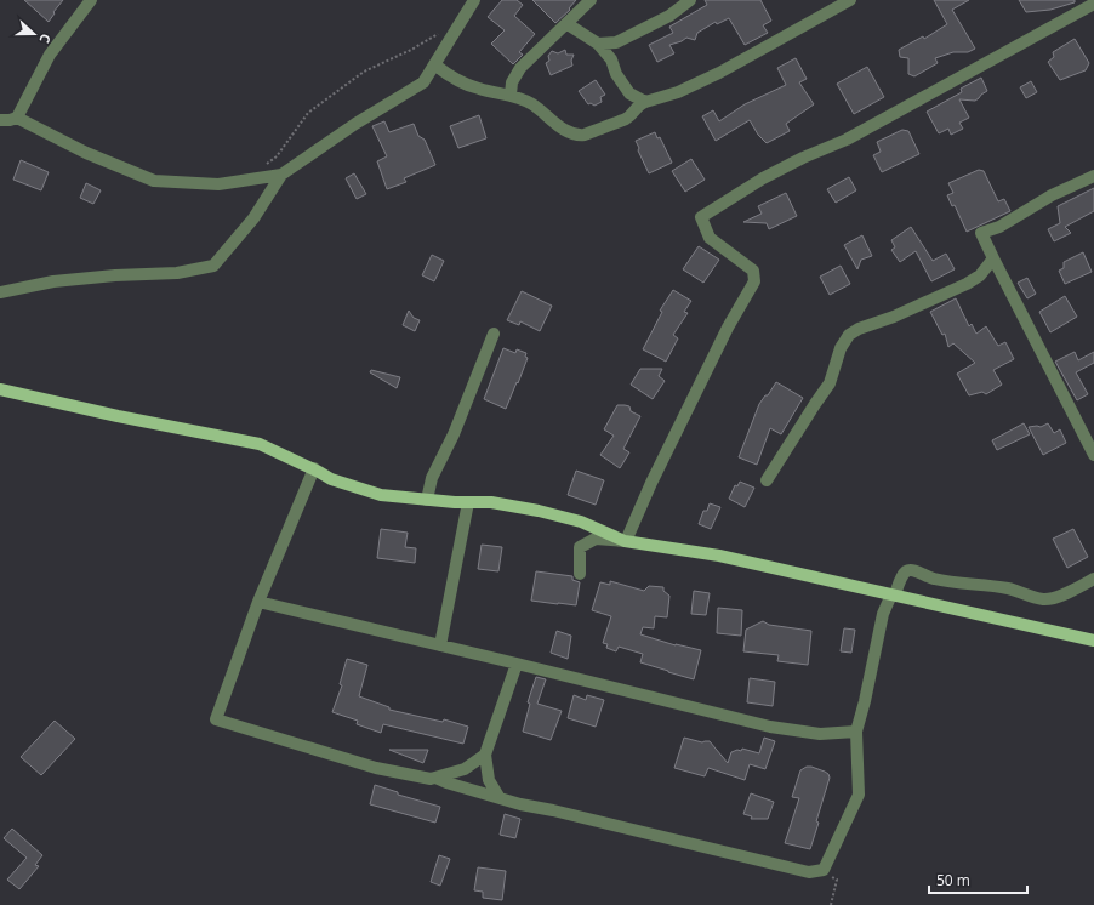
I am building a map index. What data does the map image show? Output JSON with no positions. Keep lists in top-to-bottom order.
{
  "scale_bar": "50 m",
  "north": "right"
}
